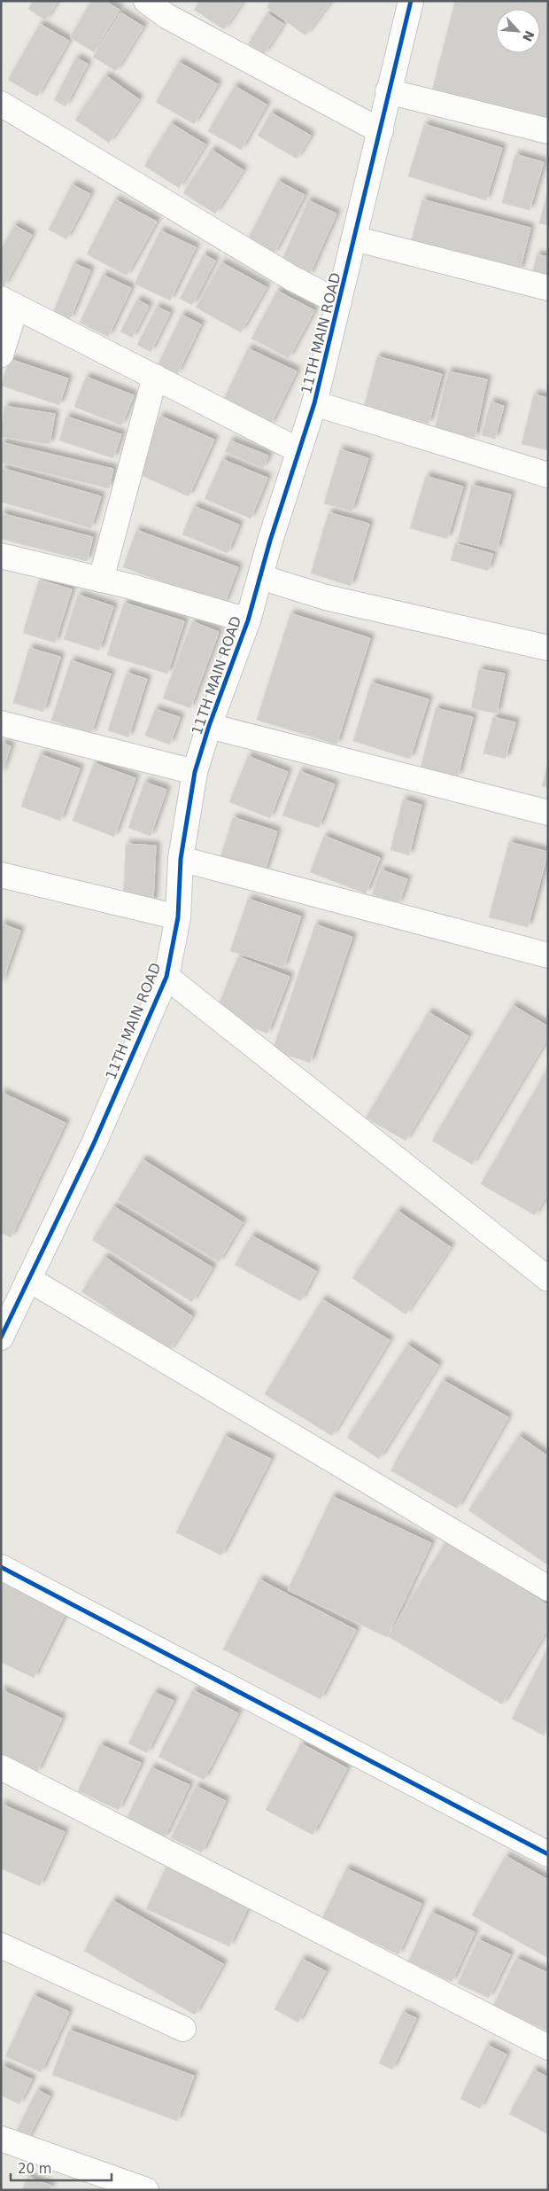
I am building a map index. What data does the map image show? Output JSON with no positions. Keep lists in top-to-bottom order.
{
  "streets": {
    "street": ["11TH MAIN ROAD"]
  },
  "scale_bar": "20 m",
  "north": "bottom right"
}
